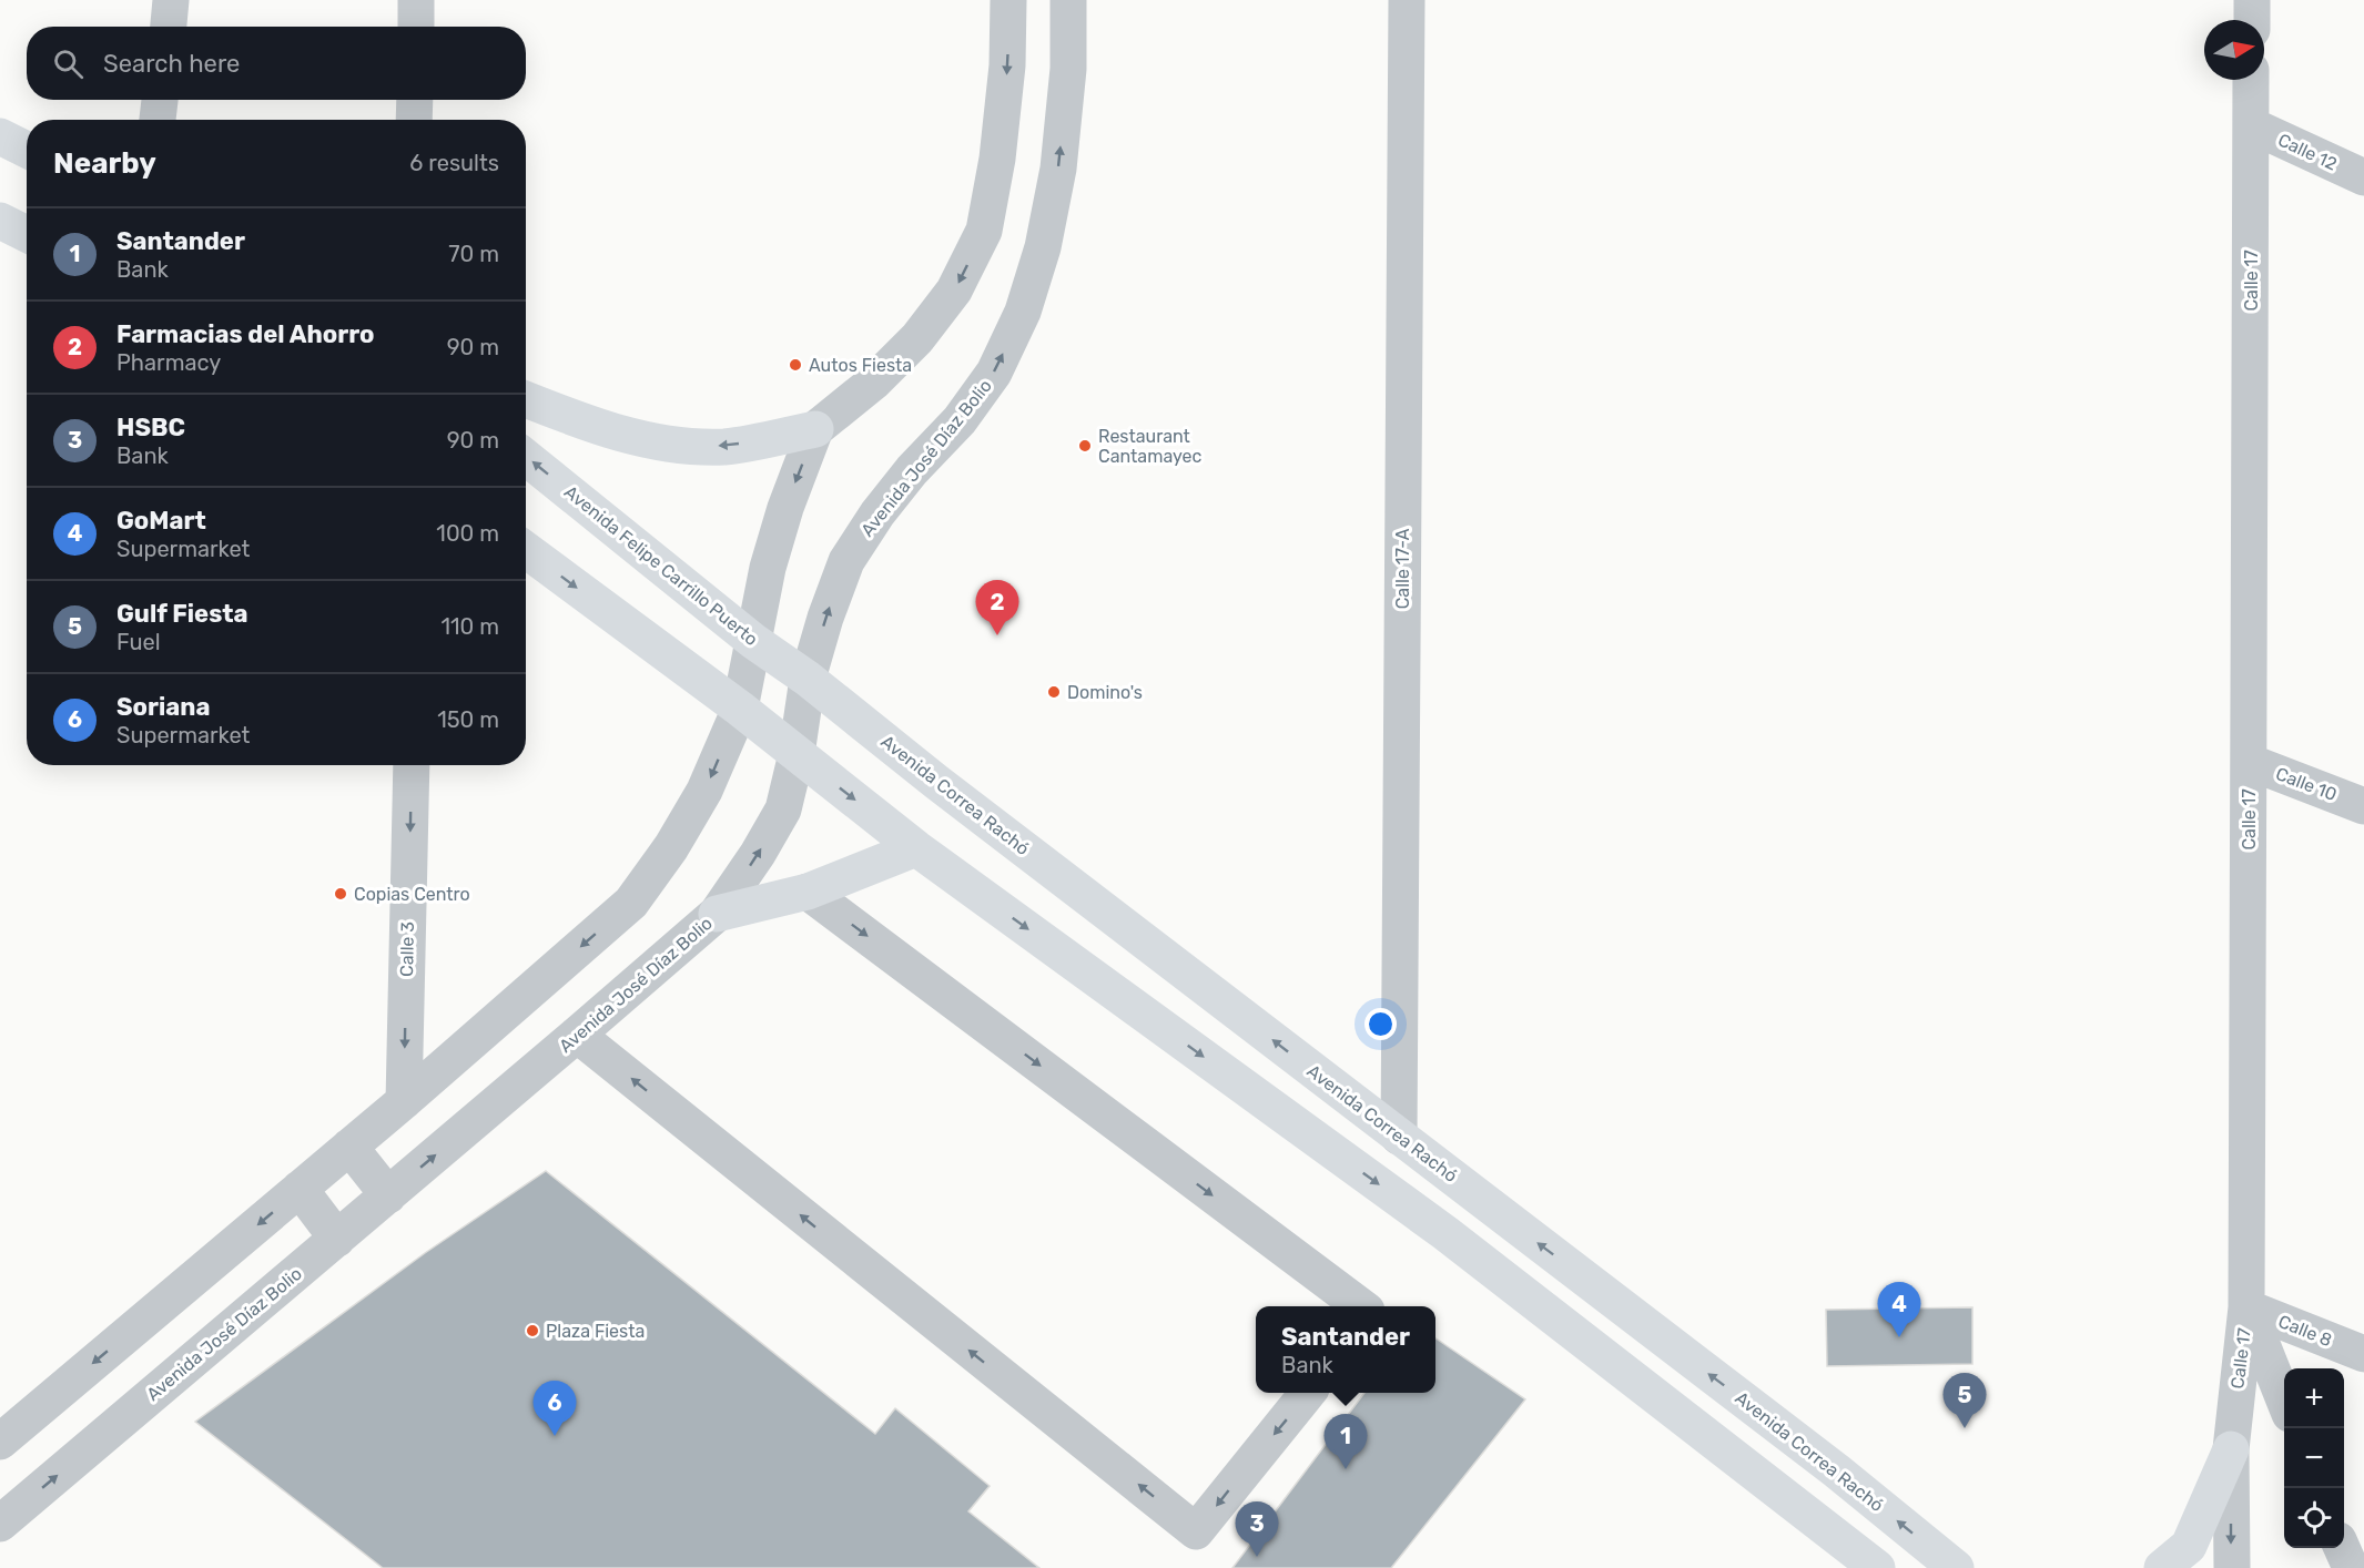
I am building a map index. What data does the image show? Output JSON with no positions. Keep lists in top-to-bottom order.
{
  "streets": {
    "main road": ["Avenida Felipe Carrillo Puerto", "Avenida Correa Rachó"],
    "street": [
      "Calle 12",
      "Calle 17",
      "Avenida José Díaz Bolio",
      "Calle 17-A",
      "Calle 10",
      "Calle 3",
      "Calle 8"
    ]
  },
  "crossings": [
    ["Calle 12", "Calle 17"],
    ["Calle 17", "Calle 10"],
    ["Calle 17", "Calle 8"],
    ["Avenida José Díaz Bolio", "Avenida Felipe Carrillo Puerto"],
    ["Avenida José Díaz Bolio", "Avenida Correa Rachó"],
    ["Avenida Felipe Carrillo Puerto", "Avenida Correa Rachó"],
    ["Calle 17-A", "Avenida Correa Rachó"]
  ],
  "one_way": ["Calle 3"],
  "places": [
    "Autos Fiesta",
    "Restaurant Cantamayec",
    "Domino's",
    "Copias Centro",
    "Plaza Fiesta"
  ],
  "north": "right",
  "page": {
    "search": "Search here",
    "heading": ["Nearby", "6 results"],
    "list": [
      {
        "mark": "1",
        "name": "Santander",
        "note": "Bank",
        "value": "70 m"
      },
      {
        "mark": "2",
        "name": "Farmacias del Ahorro",
        "note": "Pharmacy",
        "value": "90 m"
      },
      {
        "mark": "3",
        "name": "HSBC",
        "note": "Bank",
        "value": "90 m"
      },
      {
        "mark": "4",
        "name": "GoMart",
        "note": "Supermarket",
        "value": "100 m"
      },
      {
        "mark": "5",
        "name": "Gulf Fiesta",
        "note": "Fuel",
        "value": "110 m"
      },
      {
        "mark": "6",
        "name": "Soriana",
        "note": "Supermarket",
        "value": "150 m"
      }
    ],
    "pins": [
      "2",
      "4",
      "5",
      "6",
      "1",
      "3"
    ],
    "popup": ["Santander", "Bank"],
    "map_buttons": ["+", "−"]
  }
}
